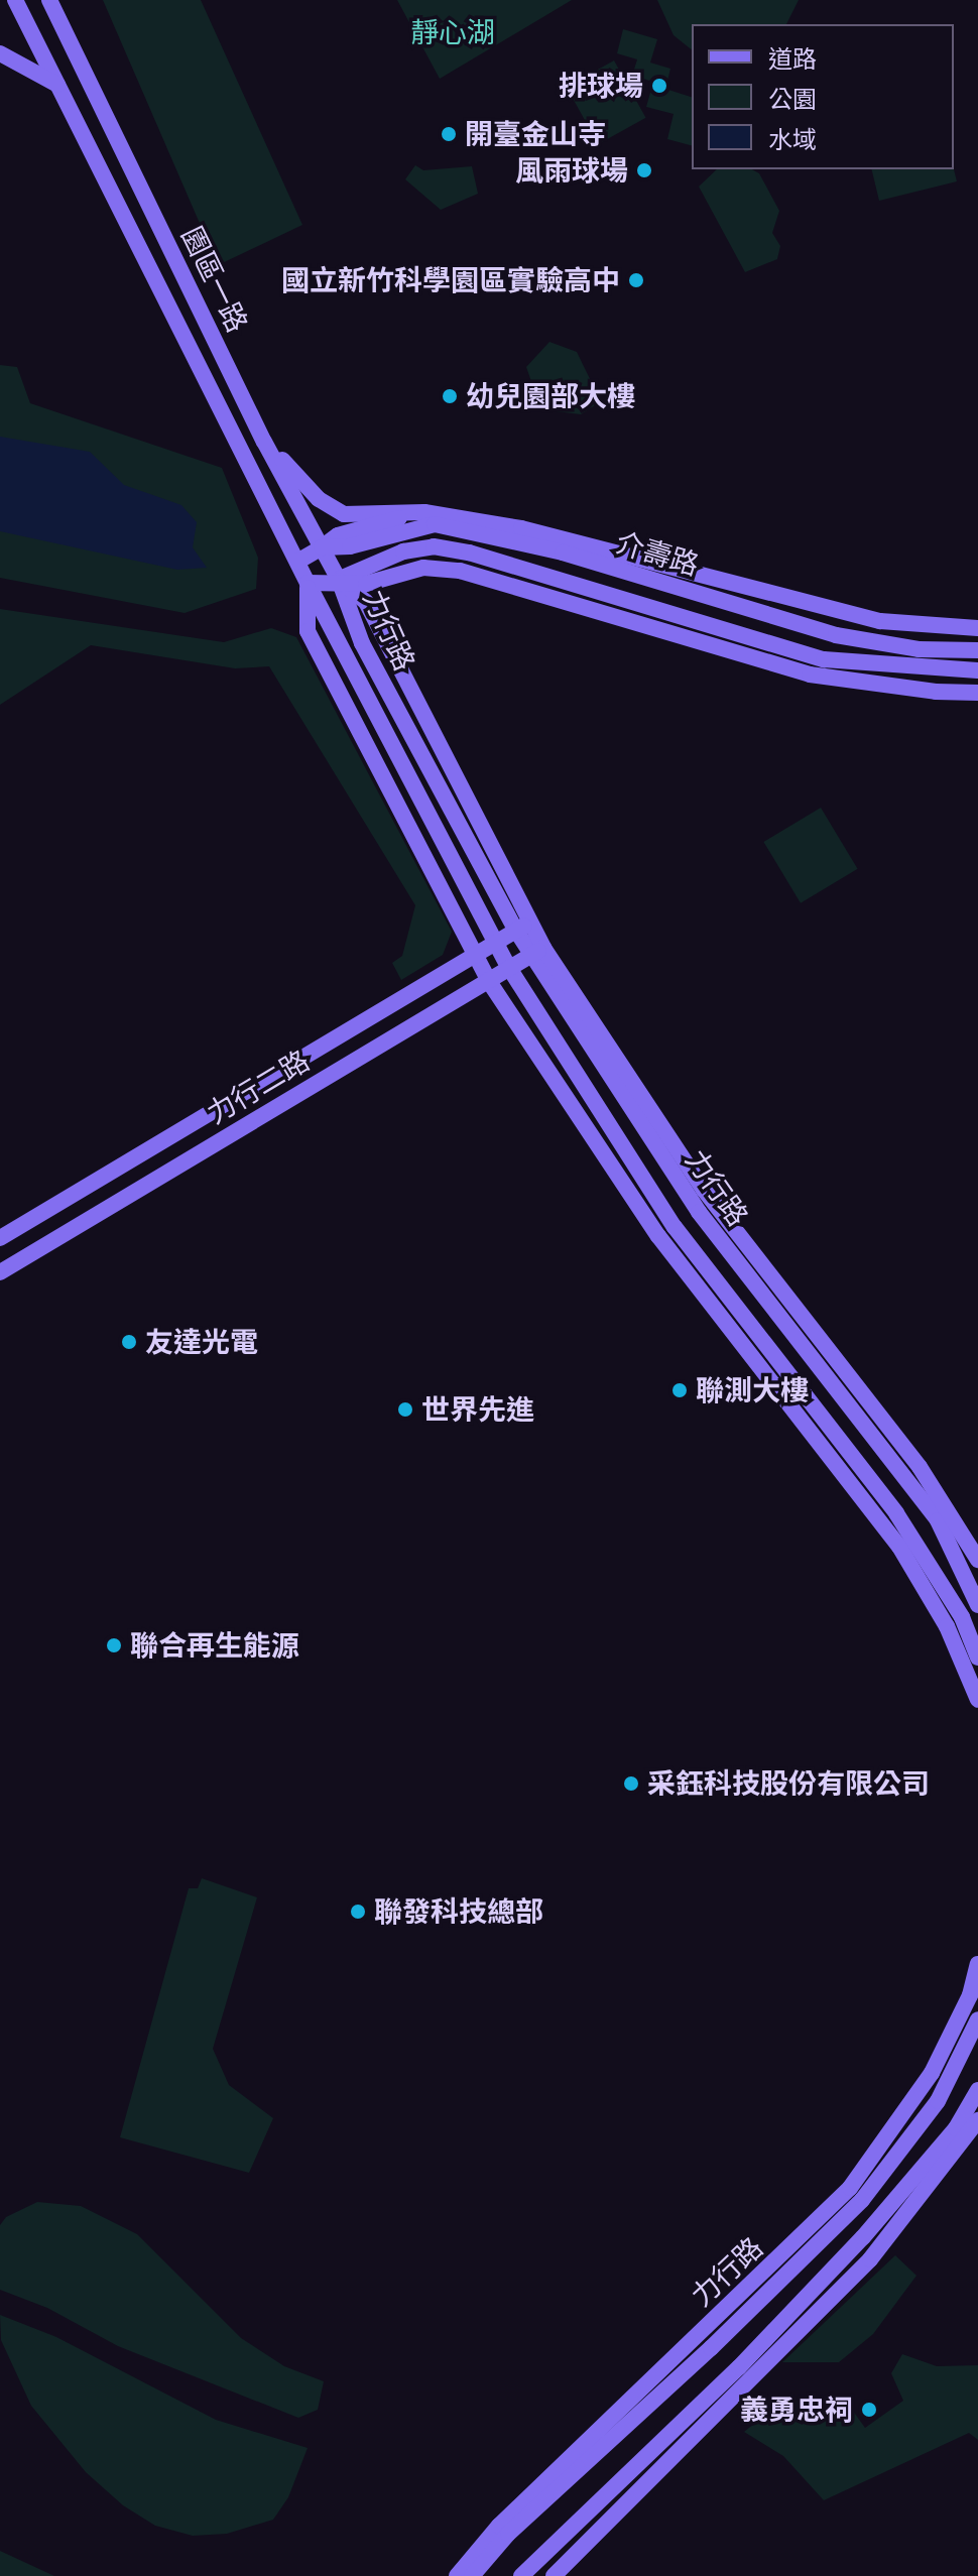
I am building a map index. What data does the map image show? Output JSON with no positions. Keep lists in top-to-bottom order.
{
  "streets": {
    "street": [
      "園區一路",
      "介壽路",
      "力行路",
      "力行二路"
    ]
  },
  "crossings": [
    ["園區一路", "介壽路"],
    ["園區一路", "力行路"],
    ["介壽路", "力行路"],
    ["力行路", "力行二路"]
  ],
  "parks": ["靜心湖"],
  "places": [
    "排球場",
    "開臺金山寺",
    "風雨球場",
    "國立新竹科學園區實驗高中",
    "幼兒園部大樓",
    "友達光電",
    "聯測大樓",
    "世界先進",
    "聯合再生能源",
    "采鈺科技股份有限公司",
    "聯發科技總部",
    "義勇忠祠"
  ],
  "legend": ["道路", "公園", "水域"]
}
